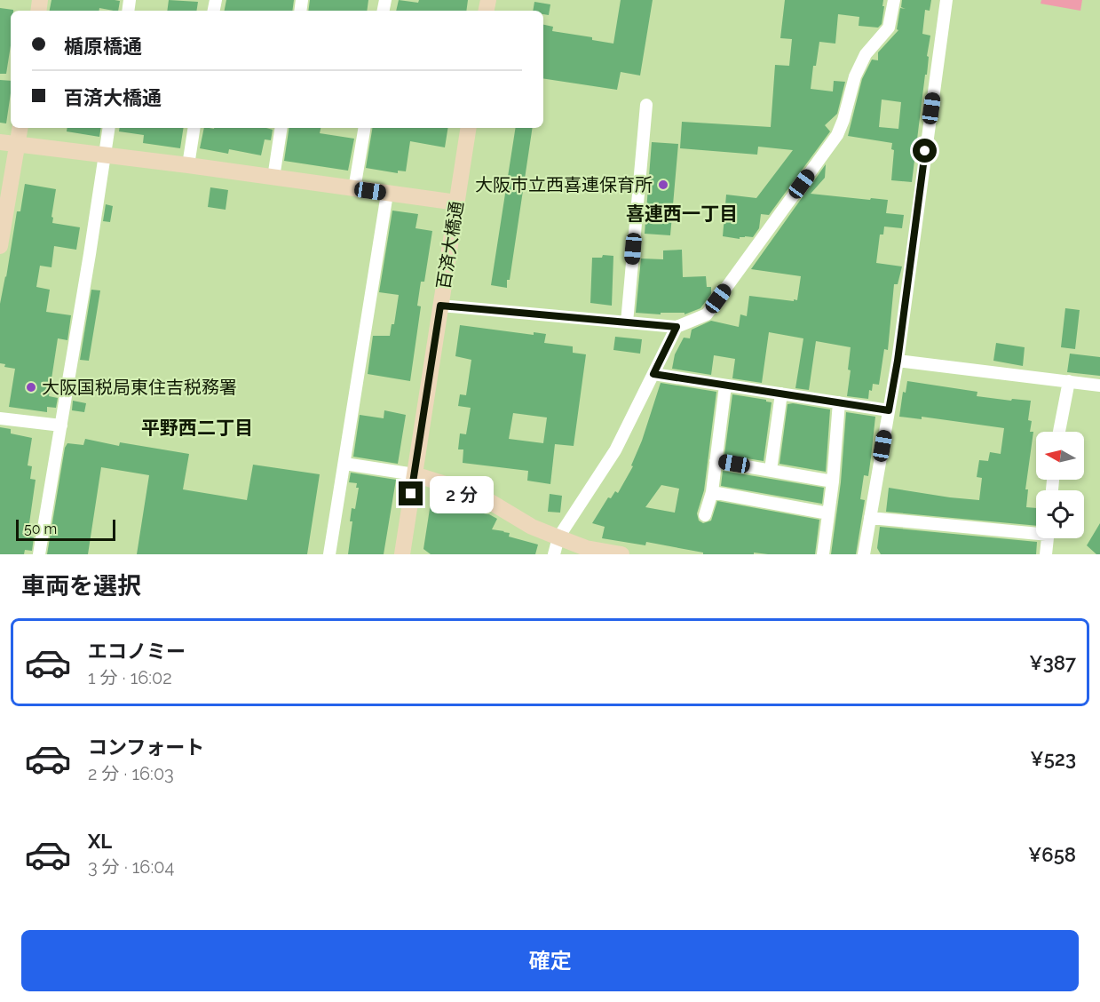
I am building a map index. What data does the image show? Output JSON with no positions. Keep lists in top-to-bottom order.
{
  "streets": {
    "street": ["百済大橋通"]
  },
  "districts": ["喜連西一丁目", "平野西二丁目"],
  "places": ["大阪市立西喜連保育所", "大阪国税局東住吉税務署"],
  "scale_bar": "50 m",
  "north": "left",
  "page": {
    "banner": ["楯原橋通", "百済大橋通"],
    "bubble": "2 分",
    "scale": "50 m",
    "heading": "車両を選択",
    "list": [
      {
        "name": "エコノミー",
        "note": "1 分 · 16:02",
        "value": "¥387"
      },
      {
        "name": "コンフォート",
        "note": "2 分 · 16:03",
        "value": "¥523"
      },
      {
        "name": "XL",
        "note": "3 分 · 16:04",
        "value": "¥658"
      }
    ],
    "buttons": "確定"
  }
}
